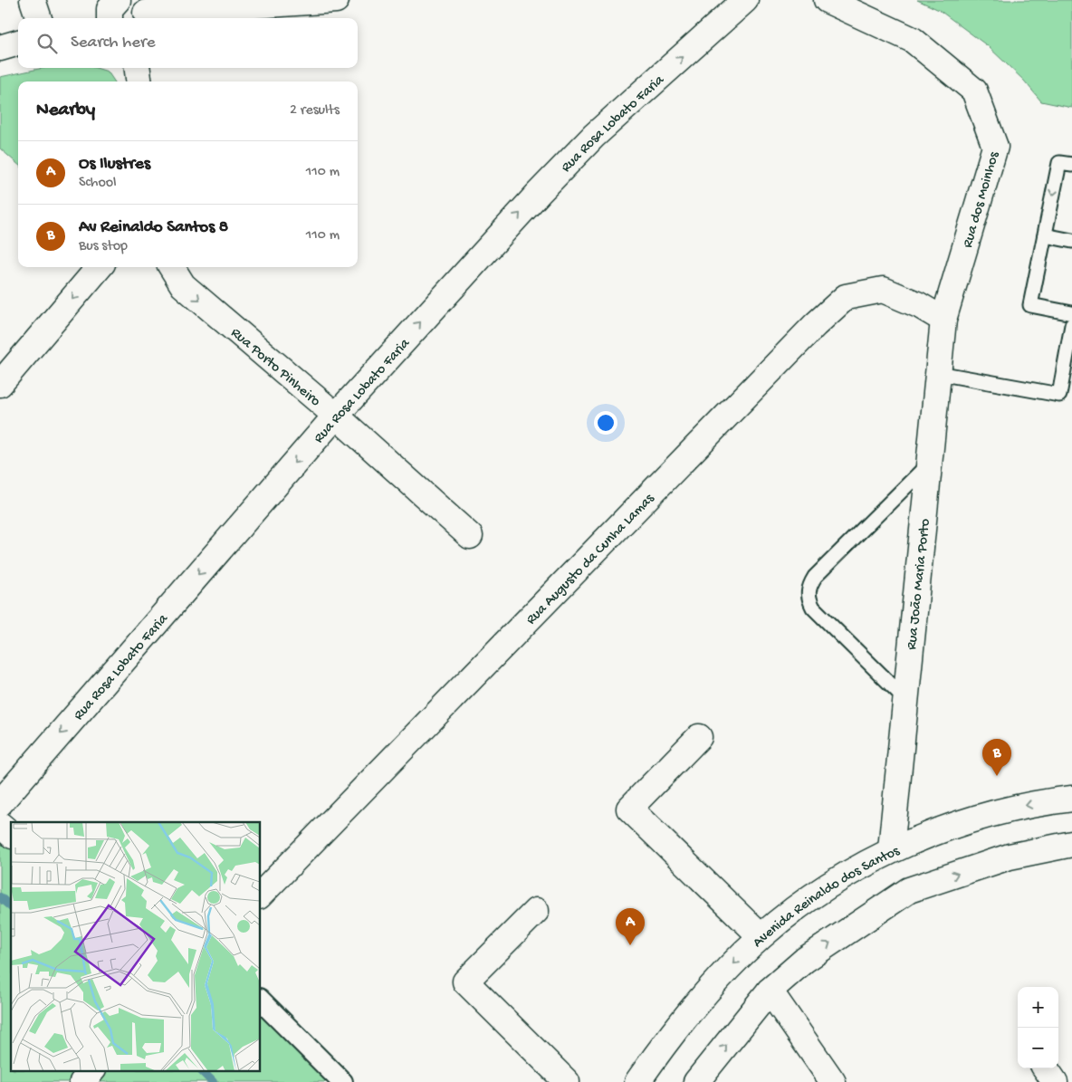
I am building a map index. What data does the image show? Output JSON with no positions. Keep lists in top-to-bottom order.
{
  "streets": {
    "street": [
      "Rua Rosa Lobato Faria",
      "Rua dos Moinhos",
      "Rua Porto Pinheiro",
      "Rua Augusto da Cunha Lamas",
      "Rua João Maria Porto",
      "Avenida Reinaldo dos Santos"
    ]
  },
  "crossings": [
    ["Rua Rosa Lobato Faria", "Rua Porto Pinheiro"],
    ["Rua dos Moinhos", "Rua Augusto da Cunha Lamas"],
    ["Rua dos Moinhos", "Rua João Maria Porto"],
    ["Rua Augusto da Cunha Lamas", "Rua João Maria Porto"],
    ["Rua João Maria Porto", "Avenida Reinaldo dos Santos"]
  ],
  "one_way": ["Rua Porto Pinheiro"],
  "page": {
    "search": "Search here",
    "heading": ["Nearby", "2 results"],
    "list": [
      {
        "mark": "A",
        "name": "Os Ilustres",
        "note": "School",
        "value": "110 m"
      },
      {
        "mark": "B",
        "name": "Av Reinaldo Santos 8",
        "note": "Bus stop",
        "value": "110 m"
      }
    ],
    "pins": ["B", "A"],
    "map_buttons": ["+", "−"]
  }
}
